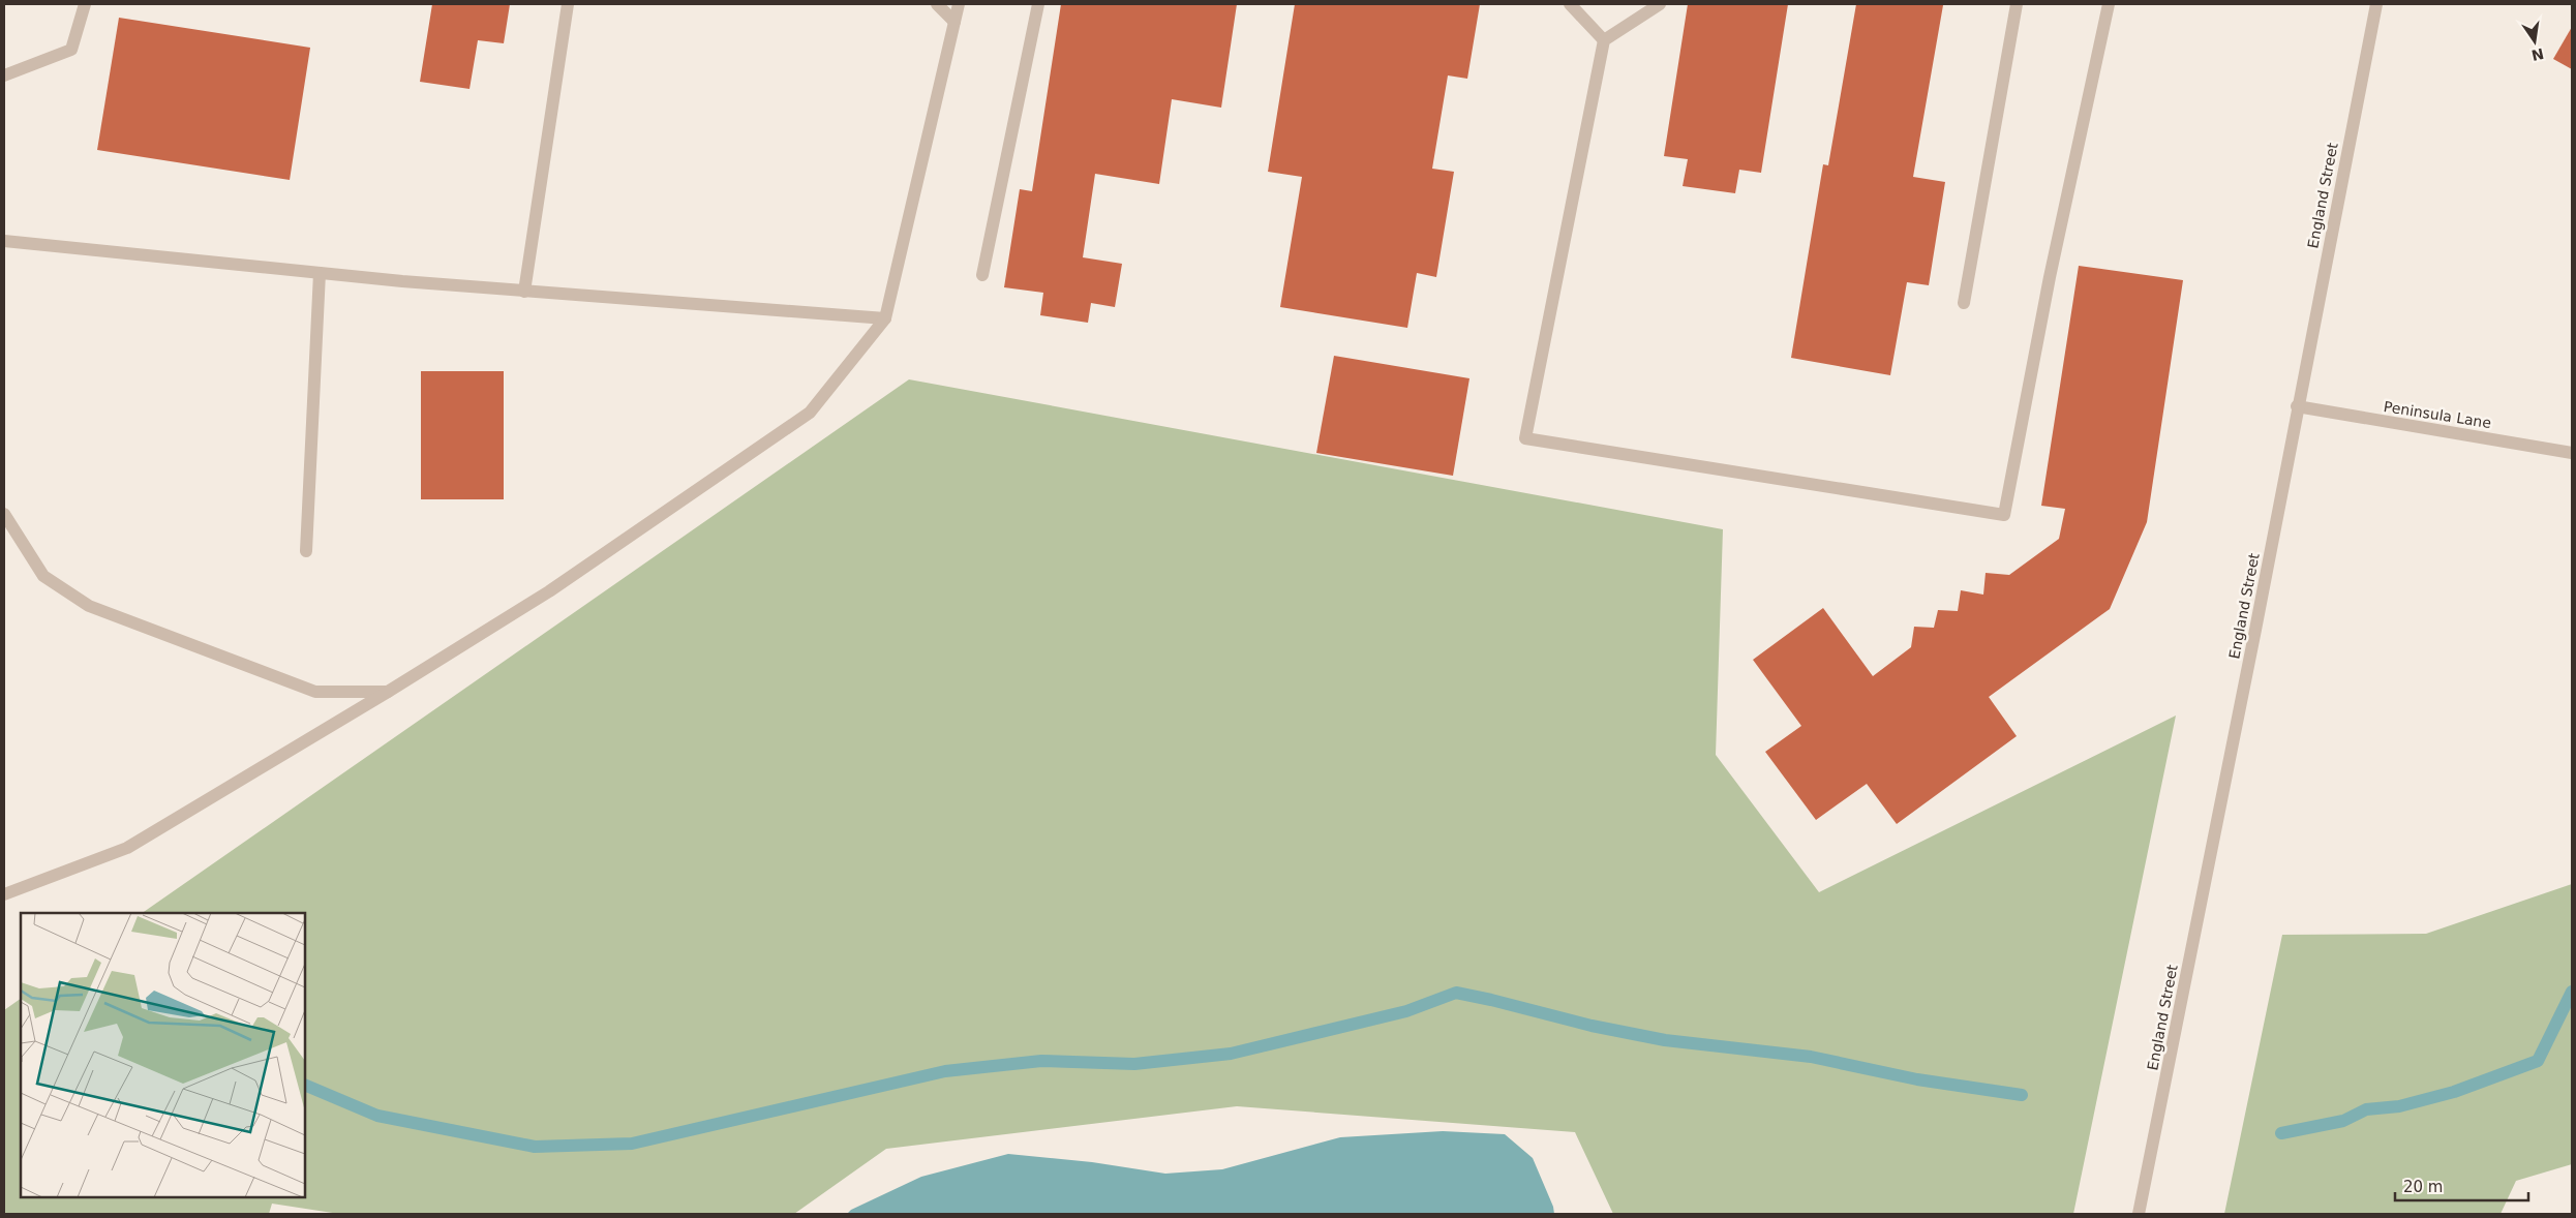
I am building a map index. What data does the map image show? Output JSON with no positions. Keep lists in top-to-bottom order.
{
  "streets": {
    "street": ["England Street", "Peninsula Lane"]
  },
  "crossings": [
    ["England Street", "Peninsula Lane"]
  ],
  "scale_bar": "20 m",
  "north": "bottom"
}
